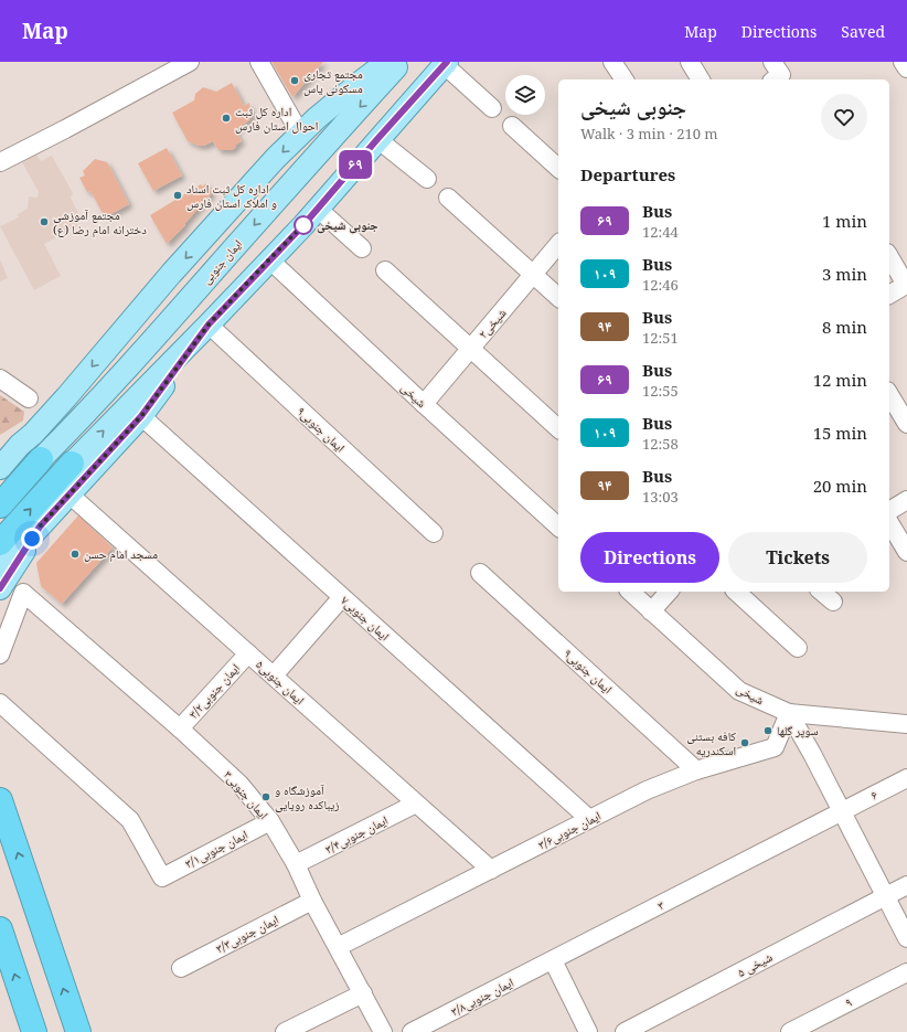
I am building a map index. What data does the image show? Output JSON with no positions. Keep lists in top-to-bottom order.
{
  "streets": {
    "main road": ["ایمان جنوبی"],
    "street": [
      "شیخی۲",
      "شیخی",
      "ایمان جنوبی۹",
      "ایمان جنوبی۷",
      "ایمان جنوبی۵",
      "ایمان جنوبی۳/۲",
      "ایمان جنوبی۳",
      "۶",
      "ایمان جنوبی۳/۶",
      "ایمان جنوبی۳/۴",
      "ایمان جنوبی۳/۱",
      "۳",
      "ایمان جنوبی۳/۳",
      "شیخی ۵",
      "ایمان جنوبی۳/۸",
      "۹"
    ]
  },
  "crossings": [
    ["شیخی۲", "شیخی"],
    ["شیخی", "ایمان جنوبی۳/۶"],
    ["ایمان جنوبی۹", "ایمان جنوبی۳/۶"],
    ["ایمان جنوبی۷", "ایمان جنوبی۳/۶"],
    ["ایمان جنوبی۵", "ایمان جنوبی۳/۲"],
    ["ایمان جنوبی۵", "ایمان جنوبی۳/۶"],
    ["ایمان جنوبی۵", "ایمان جنوبی۳/۴"],
    ["ایمان جنوبی۳/۲", "ایمان جنوبی۳"],
    ["ایمان جنوبی۳", "ایمان جنوبی۳/۶"],
    ["ایمان جنوبی۳", "ایمان جنوبی۳/۴"],
    ["ایمان جنوبی۳", "ایمان جنوبی۳/۱"],
    ["ایمان جنوبی۳", "ایمان جنوبی۳/۳"],
    ["۶", "۳"],
    ["۳", "ایمان جنوبی۳/۸"]
  ],
  "places": [
    "مجتمع تجاری مسکونی یاس",
    "اداره کل ثبت احوال استان فارس",
    "اداره کل ثبت اسناد و املاک استان فارس",
    "مجتمع آموزشی دخترانه امام رضا (ع)",
    "جنوبی شیخی",
    "مسجد امام حسن",
    "سوپر گلها",
    "کافه بستنی اسکندریه",
    "آموزشگاه و زیباکده رویایی"
  ],
  "lines": ["bus line ۶۹"],
  "page": {
    "header": "Map",
    "nav": ["Map", "Directions", "Saved"],
    "on_map": "۶۹",
    "heading": [
      ["جنوبی شیخی", "Walk · 3 min · 210 m"],
      "Departures"
    ],
    "list": [
      {
        "mark": "۶۹",
        "name": "Bus",
        "note": "12:44",
        "value": "1 min"
      },
      {
        "mark": "۱۰۹",
        "name": "Bus",
        "note": "12:46",
        "value": "3 min"
      },
      {
        "mark": "۹۴",
        "name": "Bus",
        "note": "12:51",
        "value": "8 min"
      },
      {
        "mark": "۶۹",
        "name": "Bus",
        "note": "12:55",
        "value": "12 min"
      },
      {
        "mark": "۱۰۹",
        "name": "Bus",
        "note": "12:58",
        "value": "15 min"
      },
      {
        "mark": "۹۴",
        "name": "Bus",
        "note": "13:03",
        "value": "20 min"
      }
    ],
    "buttons": ["Directions", "Tickets"]
  }
}
